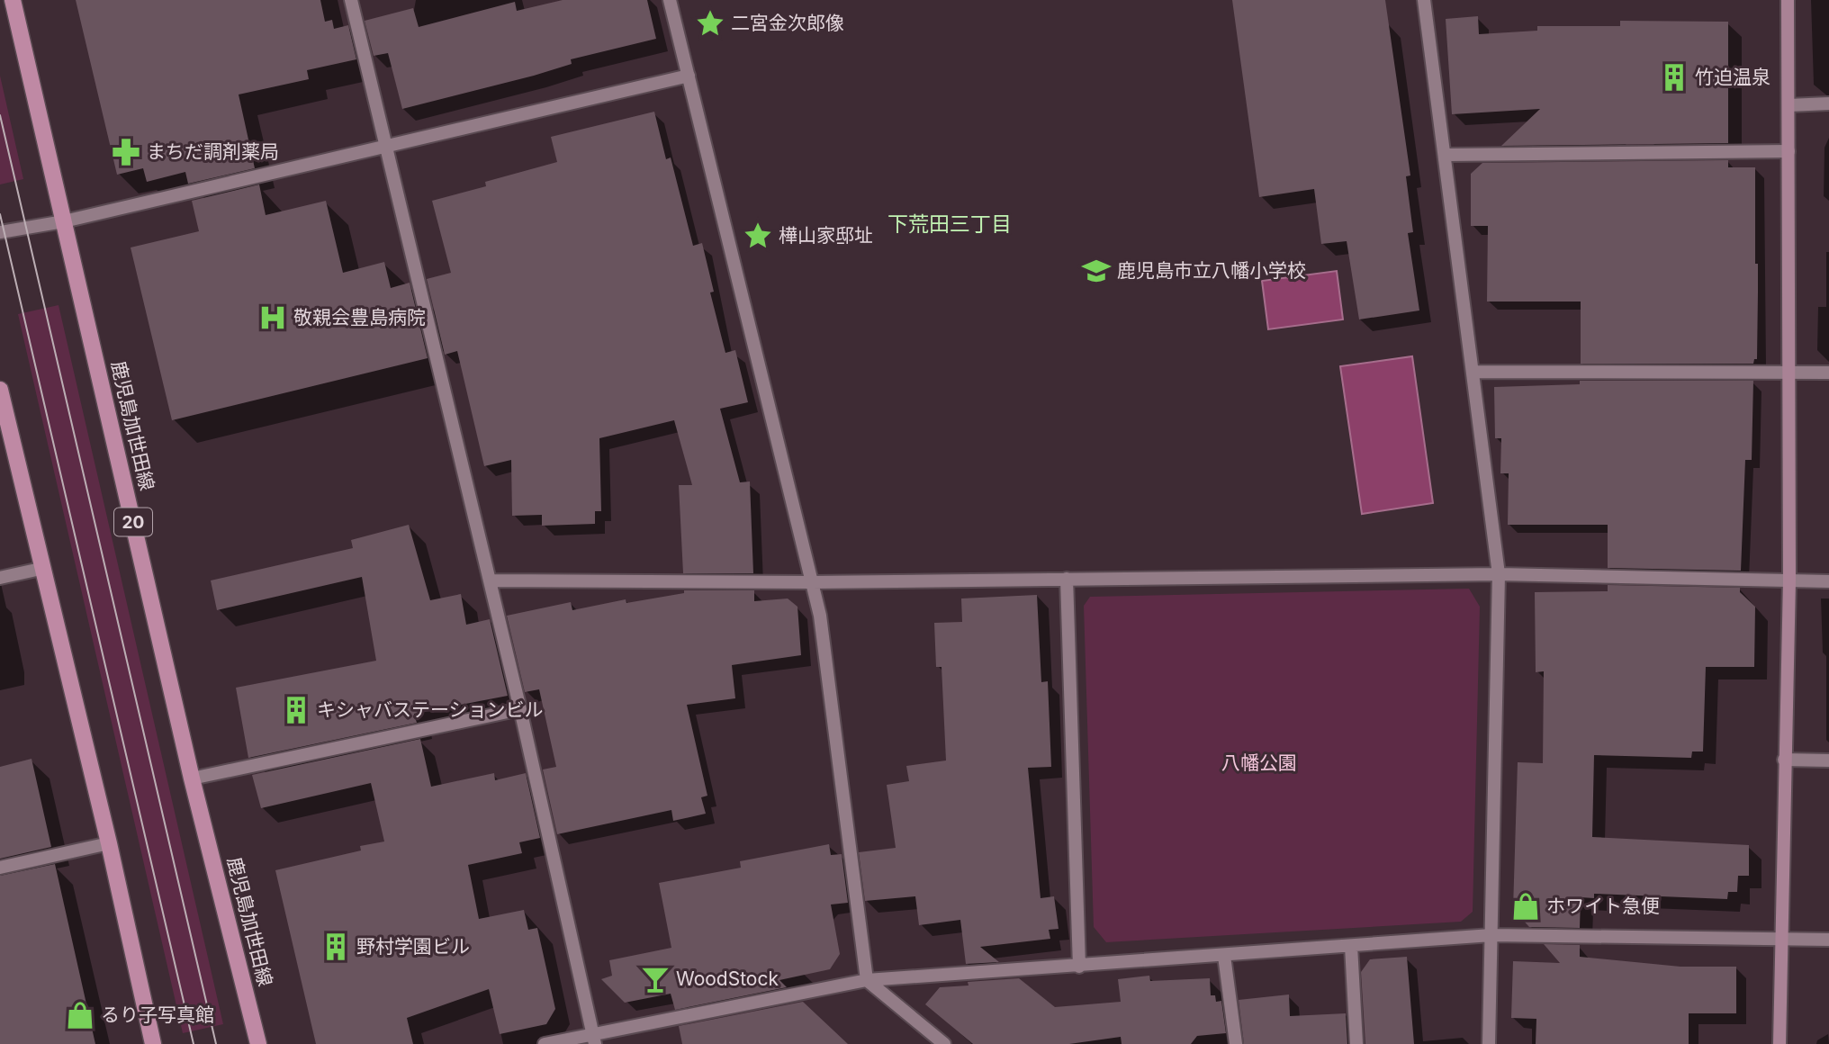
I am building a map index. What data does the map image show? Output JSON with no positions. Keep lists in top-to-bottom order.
{
  "streets": {
    "main road": ["鹿児島加世田線", "20"]
  },
  "districts": ["下荒田三丁目"],
  "parks": ["八幡公園"],
  "places": {
    "place": ["二宮金次郎像", "樺山家邸址"],
    "building": ["竹迫温泉", "キシャバステーションビル", "野村学園ビル"],
    "pharmacy": ["まちだ調剤薬局"],
    "school or university": ["鹿児島市立八幡小学校"],
    "hospital": ["敬親会豊島病院"],
    "shop": ["ホワイト急便", "るり子写真館"],
    "bar": ["WoodStock"]
  }
}
